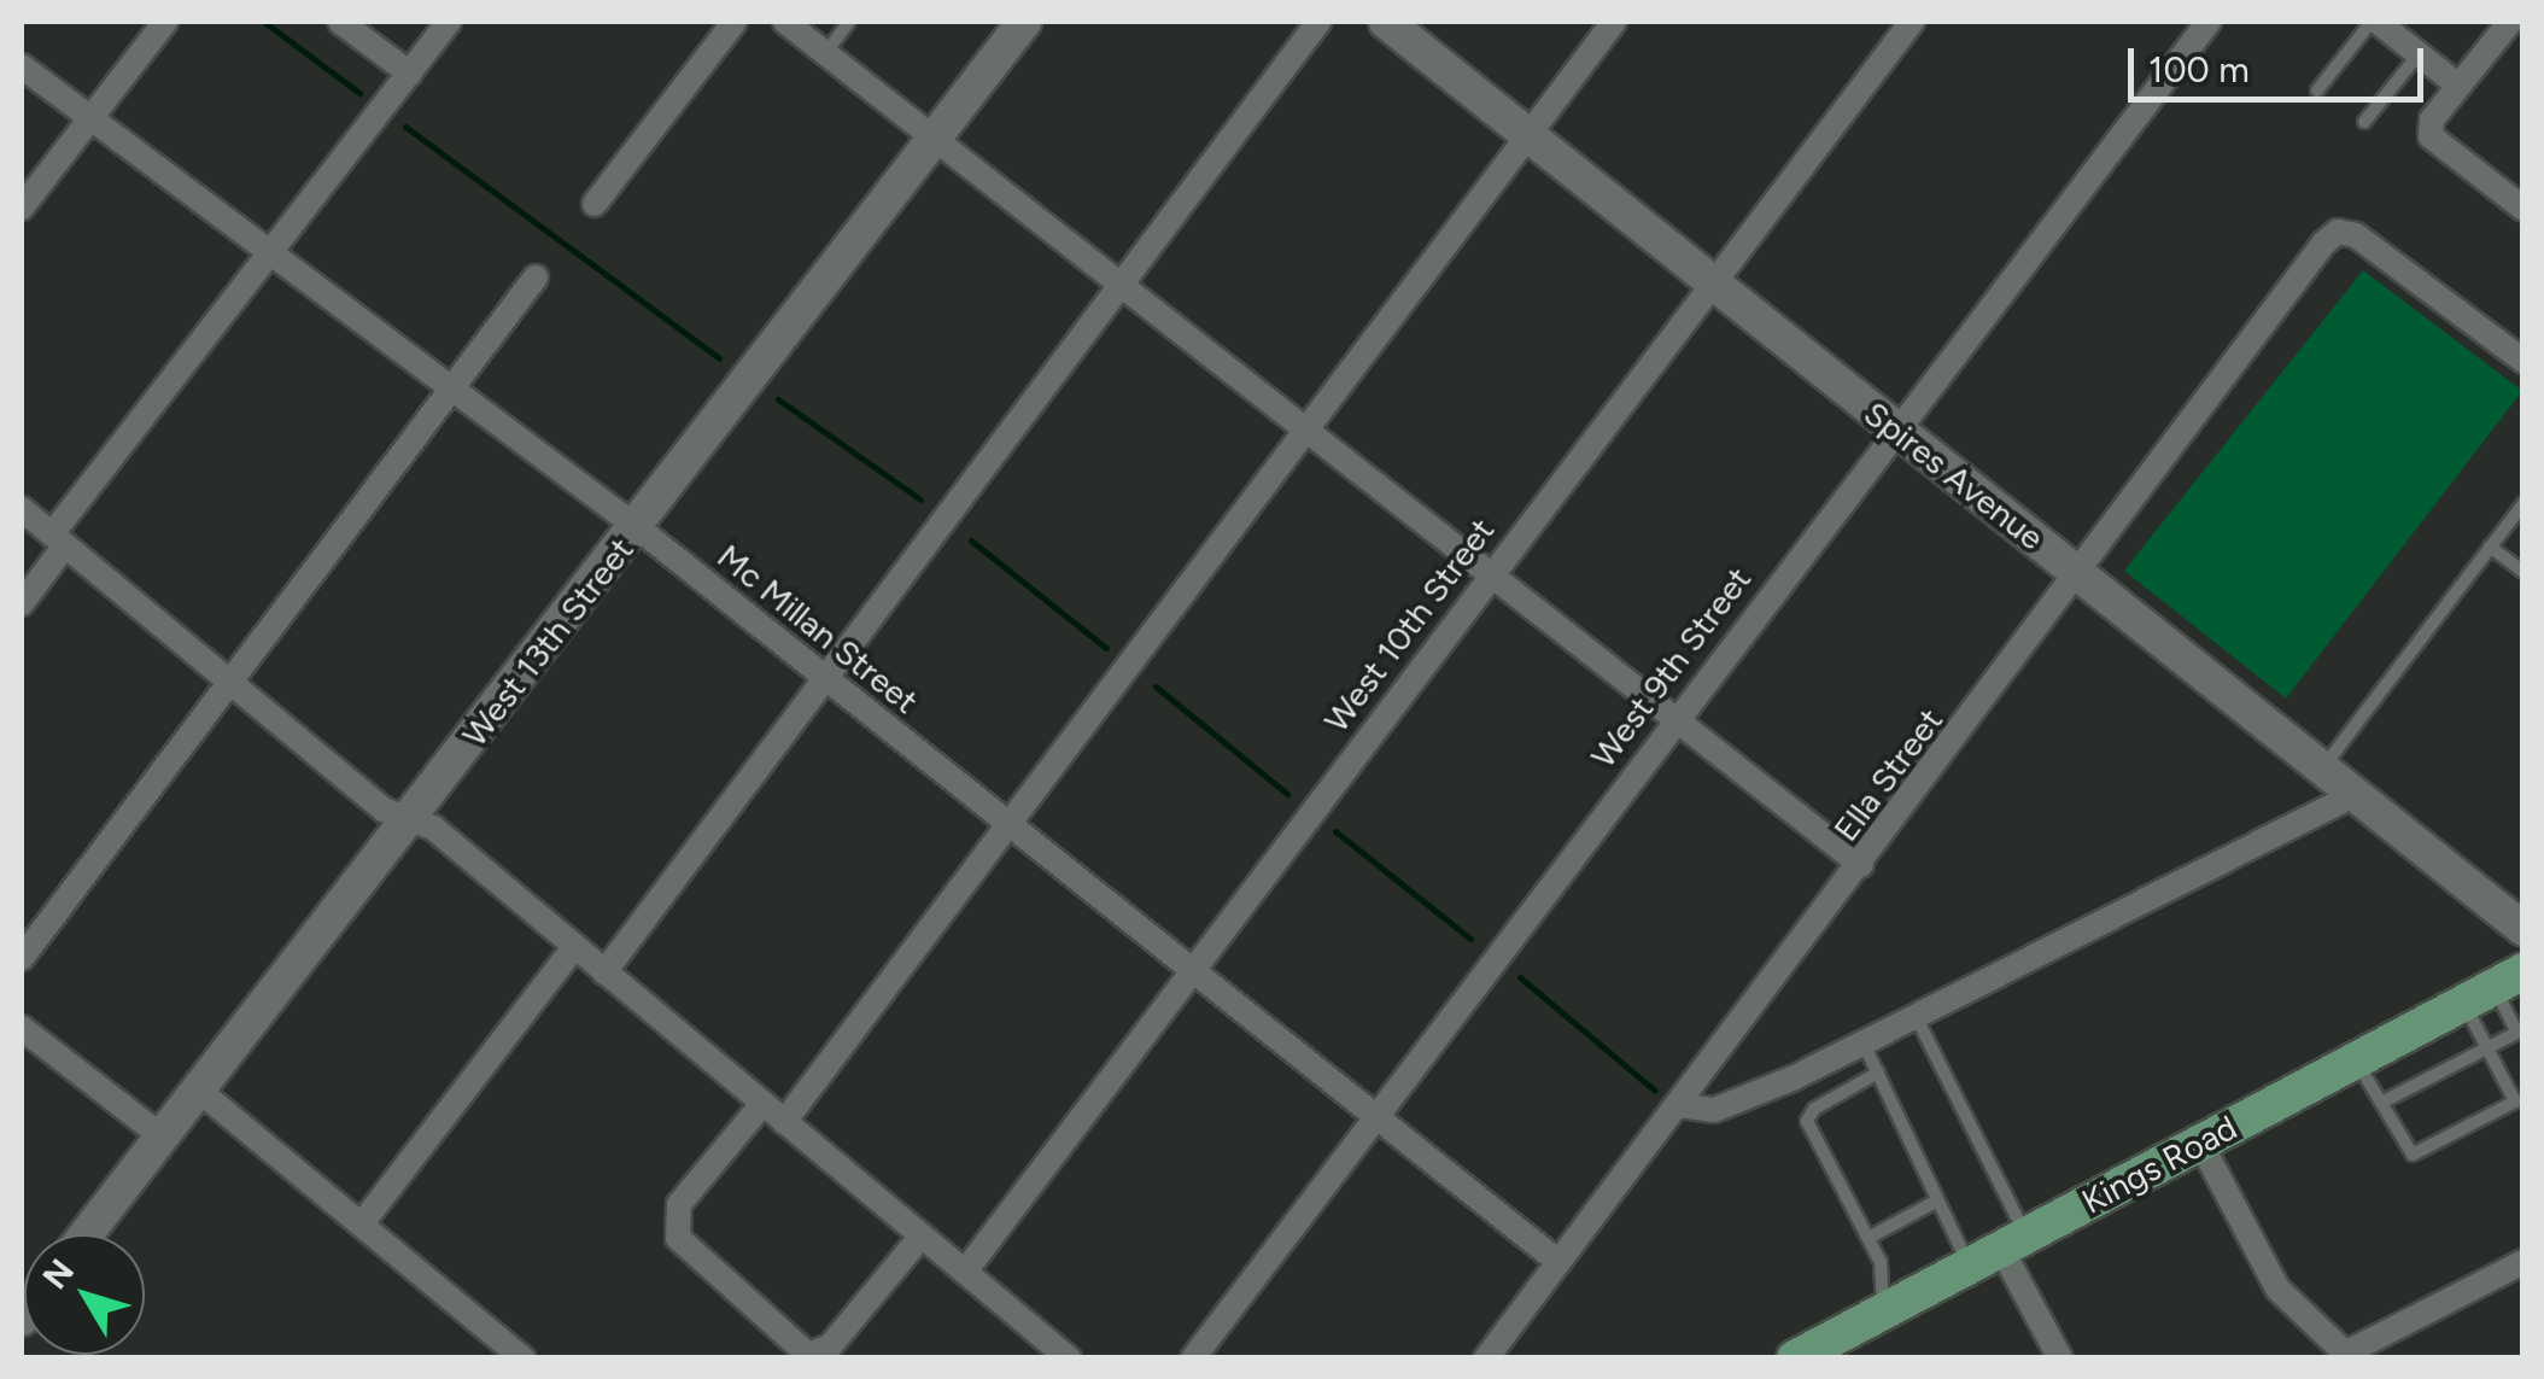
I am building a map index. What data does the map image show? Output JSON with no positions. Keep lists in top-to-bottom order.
{
  "streets": {
    "main road": ["Kings Road"],
    "street": [
      "Spires Avenue",
      "West 10th Street",
      "Mc Millan Street",
      "West 13th Street",
      "West 9th Street",
      "Ella Street"
    ]
  },
  "crossings": [
    ["Spires Avenue", "West 10th Street"],
    ["Spires Avenue", "West 9th Street"],
    ["Spires Avenue", "Ella Street"],
    ["West 10th Street", "Mc Millan Street"],
    ["Mc Millan Street", "West 13th Street"],
    ["Mc Millan Street", "West 9th Street"],
    ["Mc Millan Street", "Ella Street"]
  ],
  "scale_bar": "100 m",
  "north": "top left"
}
